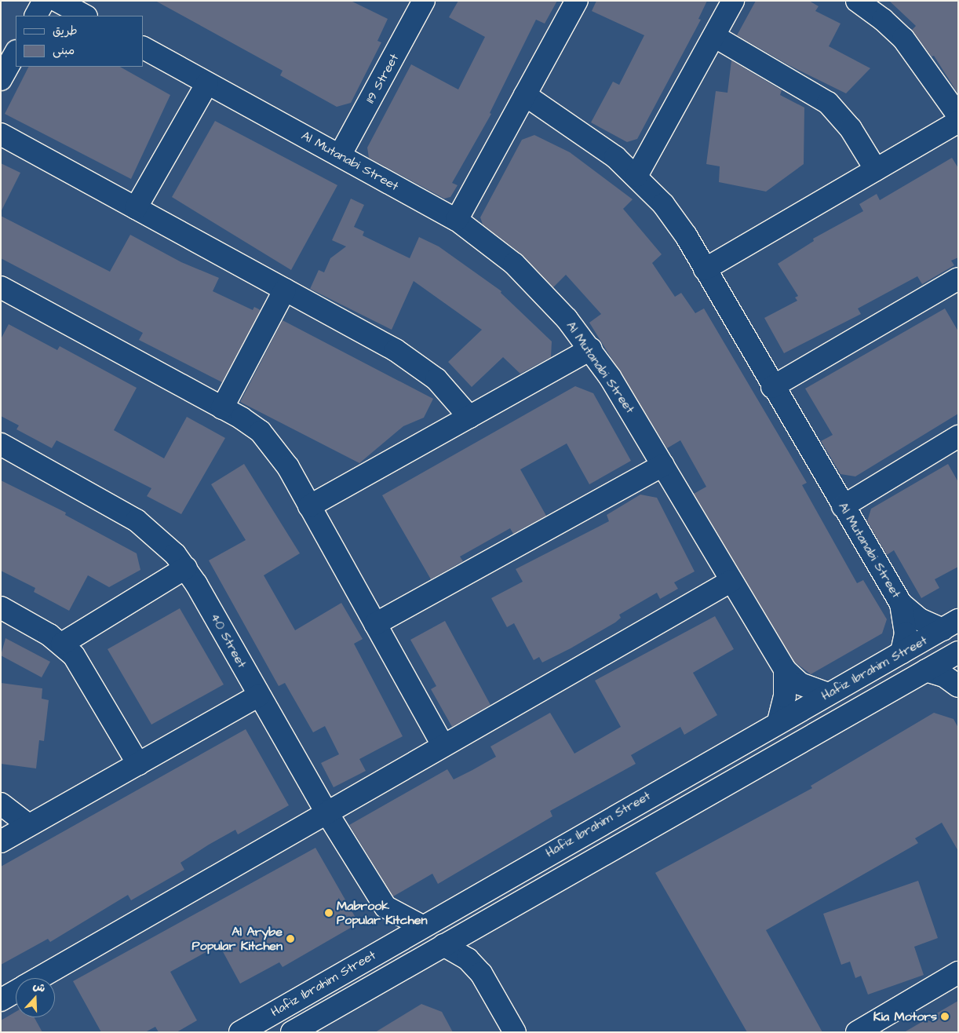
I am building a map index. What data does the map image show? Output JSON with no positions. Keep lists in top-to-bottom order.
{
  "streets": {
    "street": [
      "119 Street",
      "Al Mutanabi Street",
      "40 Street",
      "Hafiz Ibrahim Street"
    ]
  },
  "crossings": [
    ["119 Street", "Al Mutanabi Street"],
    ["Al Mutanabi Street", "Hafiz Ibrahim Street"]
  ],
  "places": ["Mabrook Popular Kitchen", "Al Arybe Popular Kitchen", "Kia Motors"],
  "legend": ["طريق", "مبنى"],
  "north": "top"
}
